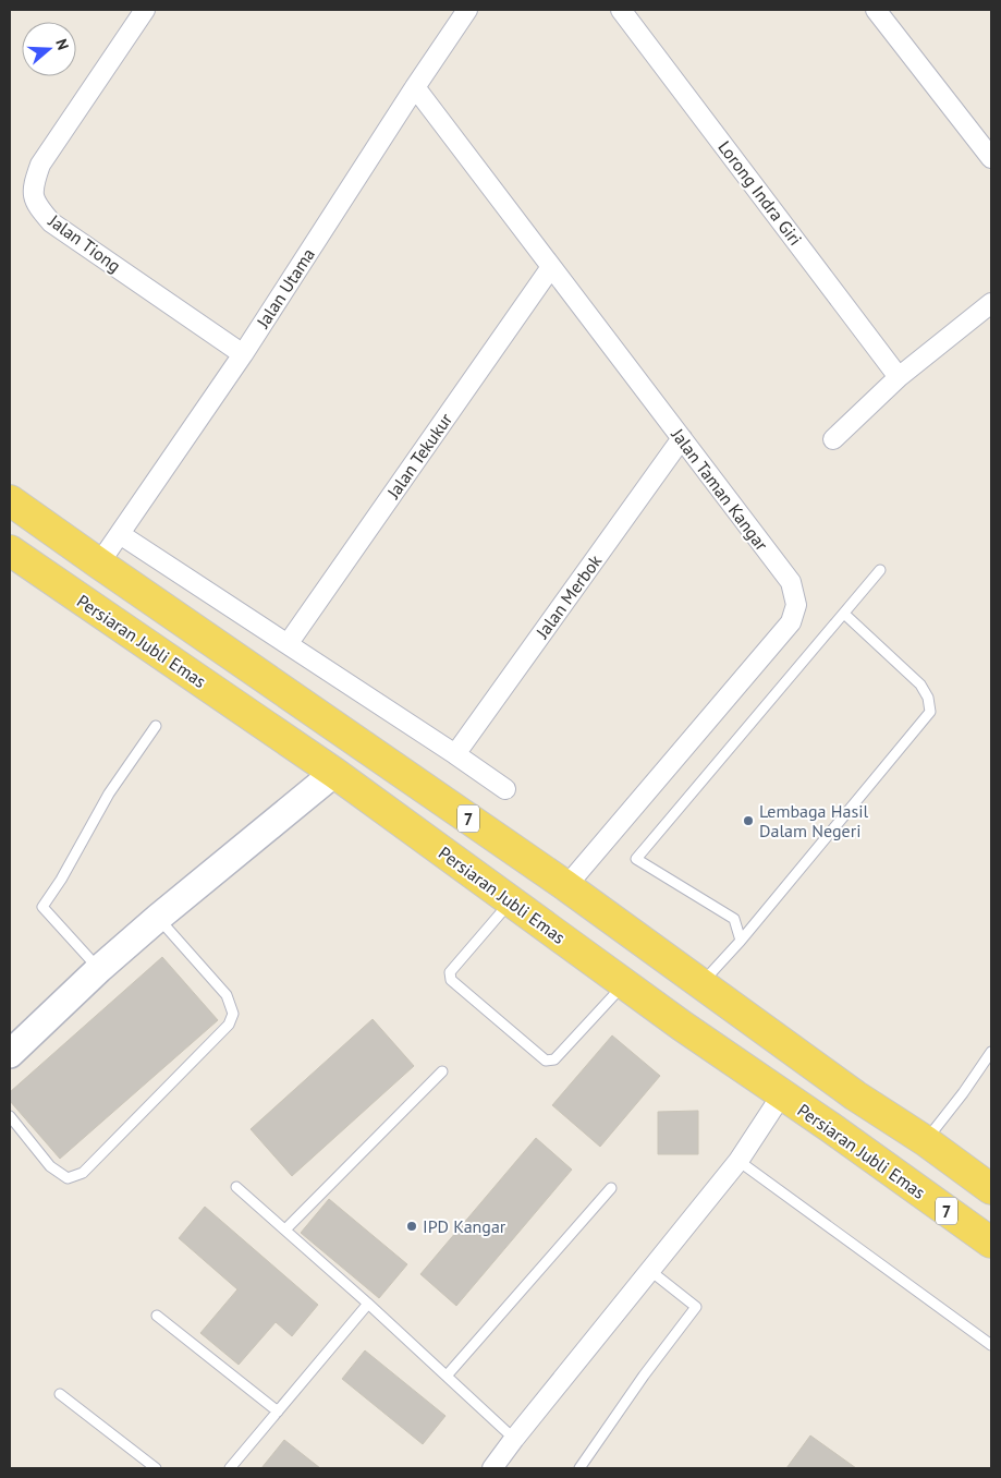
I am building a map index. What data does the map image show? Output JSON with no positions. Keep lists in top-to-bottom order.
{
  "streets": {
    "main road": ["Persiaran Jubli Emas", "7"],
    "street": [
      "Lorong Indra Giri",
      "Jalan Tiong",
      "Jalan Utama",
      "Jalan Tekukur",
      "Jalan Taman Kangar",
      "Jalan Merbok"
    ]
  },
  "crossings": [
    ["Jalan Tiong", "Jalan Utama"],
    ["Jalan Utama", "Jalan Taman Kangar"],
    ["Jalan Utama", "7"],
    ["Jalan Tekukur", "Jalan Taman Kangar"],
    ["Jalan Taman Kangar", "Jalan Merbok"],
    ["Jalan Taman Kangar", "7"]
  ],
  "places": ["Lembaga Hasil Dalam Negeri", "IPD Kangar"],
  "north": "right"
}
